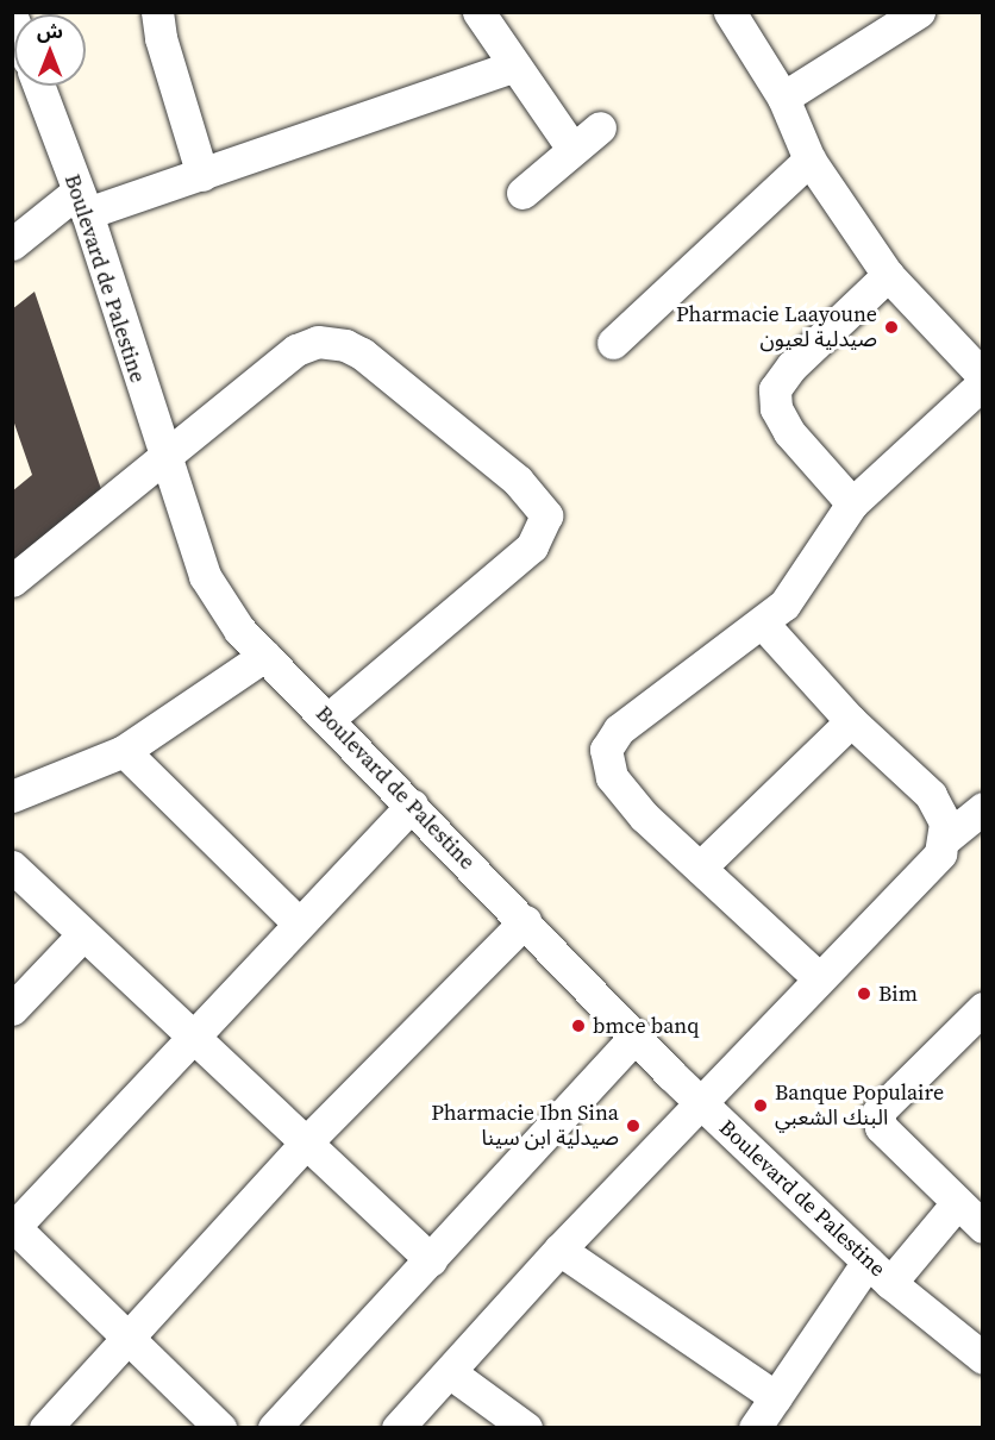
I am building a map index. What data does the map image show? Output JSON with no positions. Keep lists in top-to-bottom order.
{
  "streets": {
    "street": ["Boulevard de Palestine"]
  },
  "places": [
    "Pharmacie Laayoune صيدلية لعيون",
    "Bim",
    "bmce banq",
    "Banque Populaire البنك الشعبي",
    "Pharmacie Ibn Sina صيدلية ابن سينا"
  ],
  "north": "top"
}
